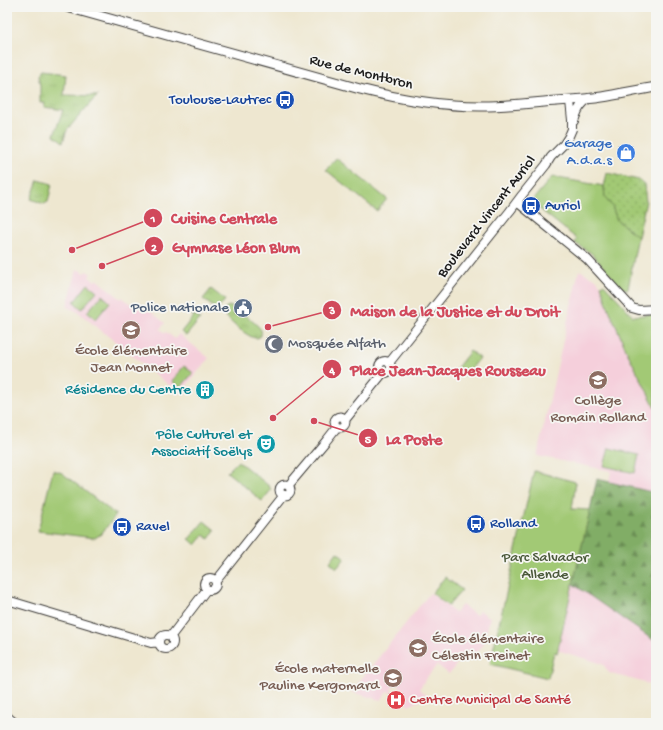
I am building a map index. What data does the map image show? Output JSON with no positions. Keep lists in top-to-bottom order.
{
  "streets": {
    "main road": ["Rue de Montbron"],
    "street": ["Boulevard Vincent Auriol"]
  },
  "crossings": [
    ["Rue de Montbron", "Boulevard Vincent Auriol"]
  ],
  "parks": ["Parc Salvador Allende"],
  "places": {
    "bus stop": [
      "Toulouse-Lautrec",
      "Auriol",
      "Rolland",
      "Ravel"
    ],
    "shop": ["Garage A.d.a.s"],
    "other": [
      "Cuisine Centrale",
      "Gymnase Léon Blum",
      "Maison de la Justice et du Droit",
      "Place Jean-Jacques Rousseau",
      "La Poste"
    ],
    "public building": ["Police nationale"],
    "school or university": [
      "École élémentaire Jean Monnet",
      "Collège Romain Rolland",
      "École élémentaire Célestin Freinet",
      "École maternelle Pauline Kergomard"
    ],
    "mosque": ["Mosquée Alfath"],
    "building": ["Résidence du Centre"],
    "theatre": ["Pôle Culturel et Associatif Soëlys"],
    "hospital": ["Centre Municipal de Santé"]
  }
}
